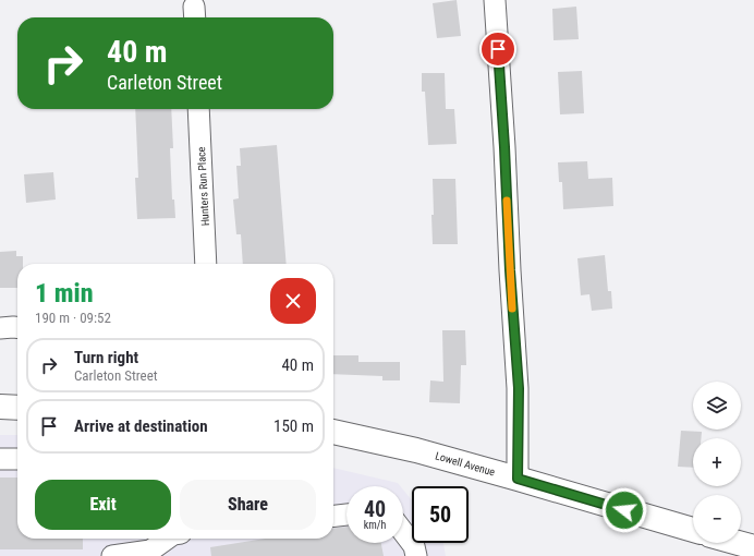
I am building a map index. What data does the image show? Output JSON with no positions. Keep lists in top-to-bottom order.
{
  "streets": {
    "main road": ["Lowell Avenue"],
    "street": ["Hunters Run Place"]
  },
  "page": {
    "turn": ["40 m", "Carleton Street"],
    "heading": ["1 min", "190 m · 09:52"],
    "list": [
      {
        "name": "Turn right",
        "note": "Carleton Street",
        "value": "40 m"
      },
      {
        "name": "Arrive at destination",
        "value": "150 m"
      }
    ],
    "map_buttons": ["+", "−"],
    "buttons": ["Exit", "Share"],
    "speed": "40 km/h",
    "limit": "50"
  }
}
